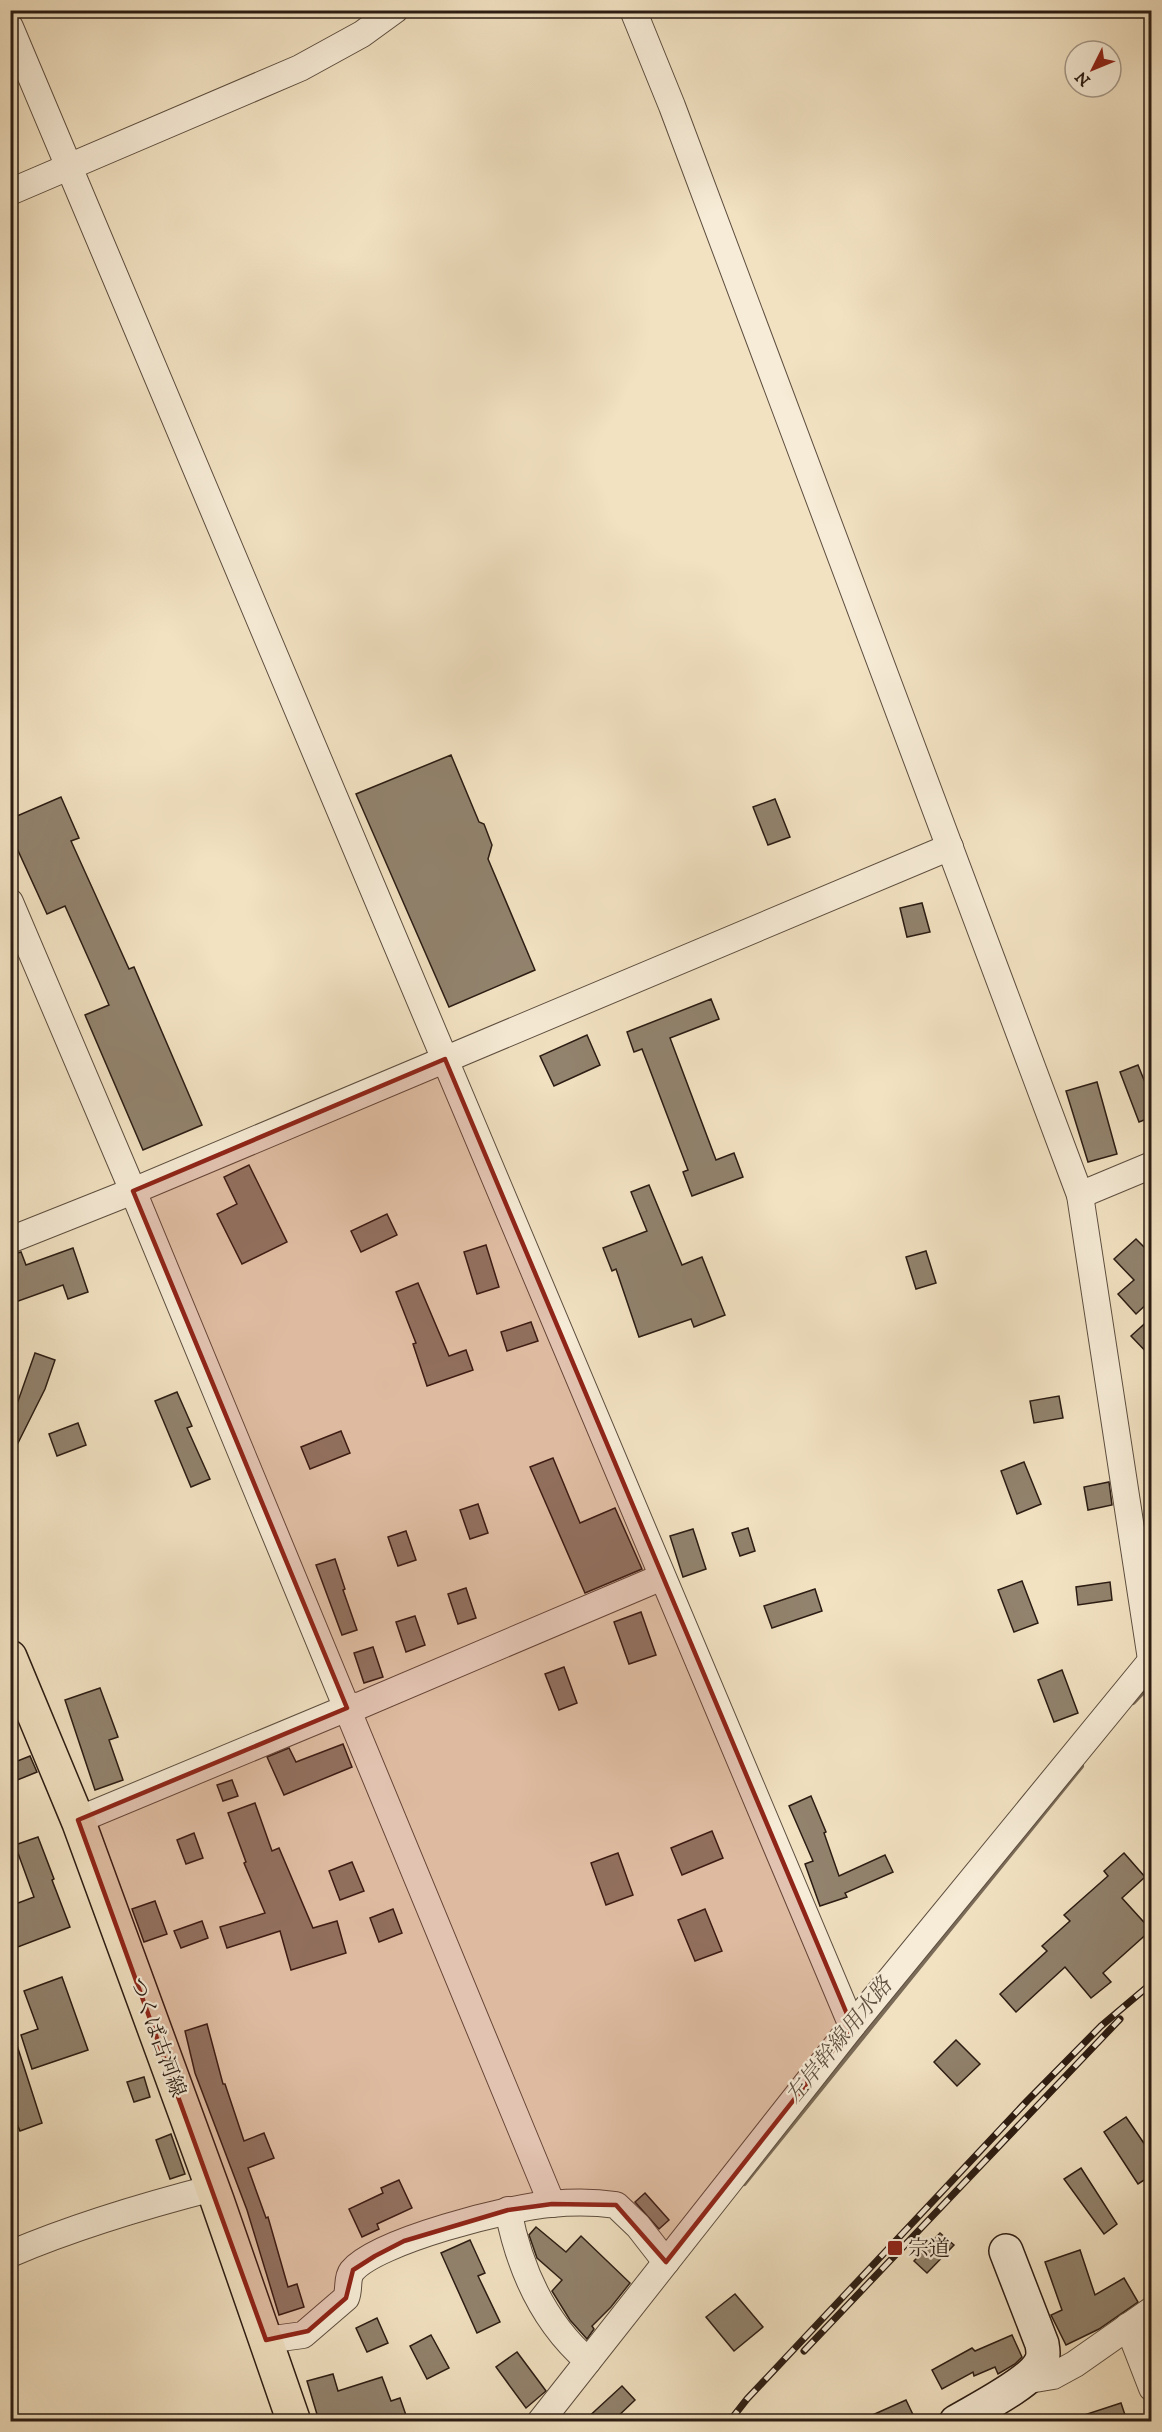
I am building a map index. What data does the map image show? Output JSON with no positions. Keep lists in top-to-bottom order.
{
  "streets": {
    "main road": ["つくば古河線"]
  },
  "water": ["左岸幹線用水路"],
  "places": {
    "transit": ["宗道"]
  },
  "north": "bottom left"
}
